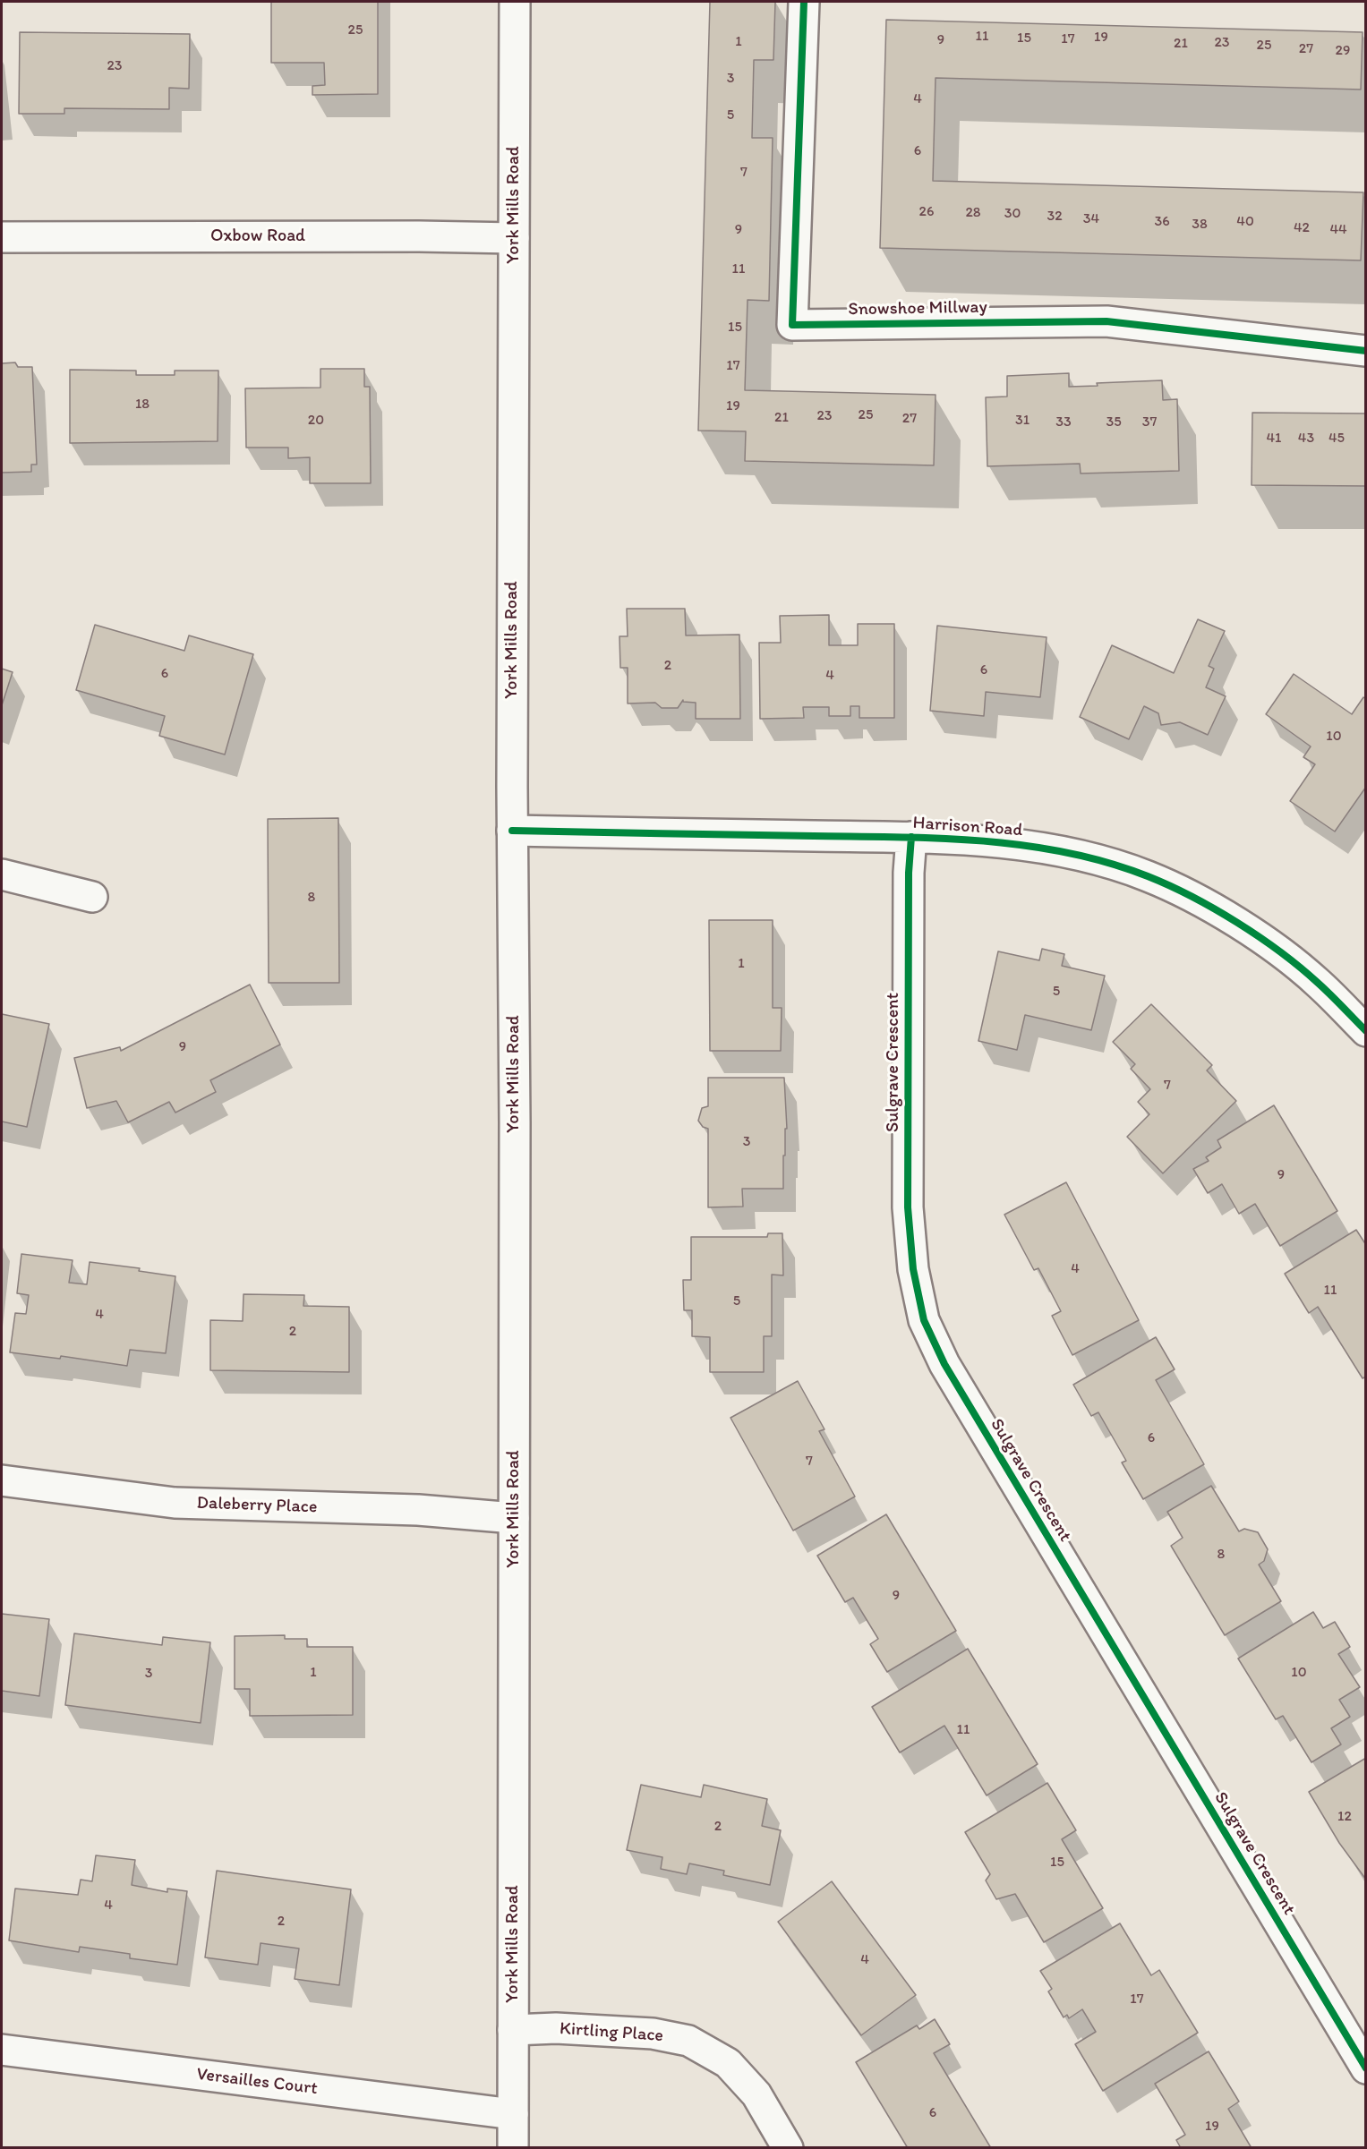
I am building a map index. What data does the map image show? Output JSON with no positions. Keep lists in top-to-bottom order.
{
  "streets": {
    "street": [
      "York Mills Road",
      "Oxbow Road",
      "Snowshoe Millway",
      "Harrison Road",
      "Sulgrave Crescent",
      "Daleberry Place",
      "Kirtling Place",
      "Versailles Court"
    ]
  },
  "crossings": [
    ["York Mills Road", "Oxbow Road"],
    ["York Mills Road", "Harrison Road"],
    ["York Mills Road", "Daleberry Place"],
    ["York Mills Road", "Kirtling Place"],
    ["York Mills Road", "Versailles Court"],
    ["Harrison Road", "Sulgrave Crescent"]
  ],
  "house_numbers": [
    "25",
    "11",
    "19",
    "15",
    "17",
    "9",
    "1",
    "23",
    "21",
    "25",
    "27",
    "29",
    "23",
    "3",
    "4",
    "5",
    "6",
    "7",
    "26",
    "28",
    "30",
    "32",
    "34",
    "36",
    "40",
    "38",
    "42",
    "9",
    "44",
    "11",
    "15",
    "17",
    "18",
    "19",
    "25",
    "23",
    "21",
    "27",
    "20",
    "31",
    "33",
    "35",
    "37",
    "41",
    "43",
    "45",
    "2",
    "6",
    "6",
    "4",
    "10",
    "8",
    "1",
    "5",
    "9",
    "7",
    "3",
    "9",
    "4",
    "11",
    "5",
    "4",
    "2",
    "6",
    "7",
    "8",
    "9",
    "1",
    "10",
    "3",
    "11",
    "12",
    "2",
    "15",
    "4",
    "2",
    "4",
    "17",
    "6",
    "19"
  ]
}
